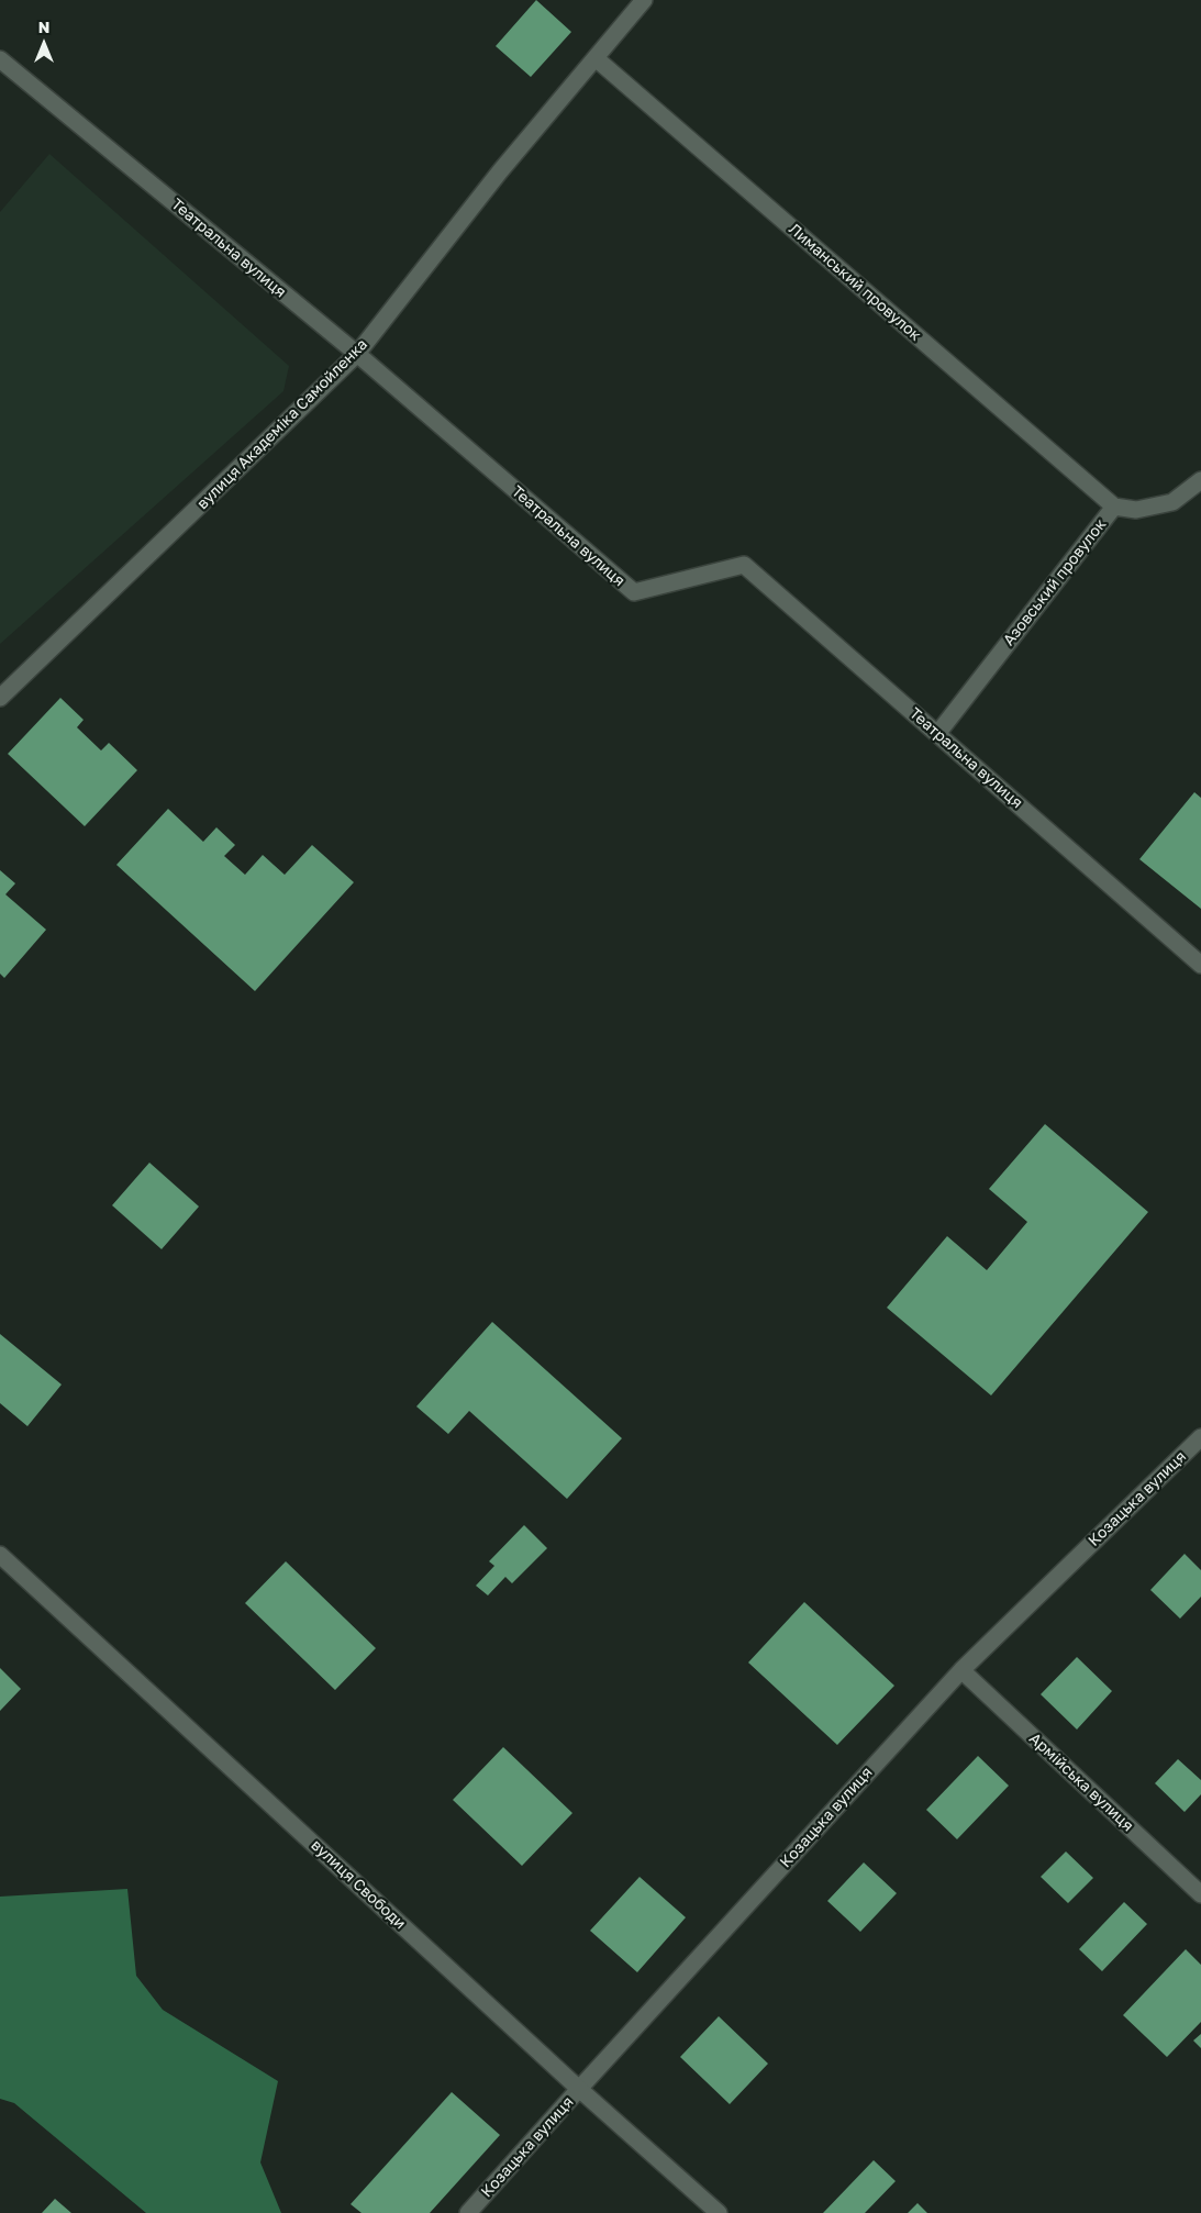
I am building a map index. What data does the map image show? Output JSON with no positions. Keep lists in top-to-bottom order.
{
  "streets": {
    "street": [
      "Театральна вулиця",
      "Лиманський провулок",
      "вулиця Академіка Самойленка",
      "Азовський провулок",
      "Козацька вулиця",
      "Армійська вулиця",
      "вулиця Свободи"
    ]
  },
  "crossings": [
    ["Театральна вулиця", "вулиця Академіка Самойленка"],
    ["Театральна вулиця", "Азовський провулок"],
    ["Лиманський провулок", "вулиця Академіка Самойленка"],
    ["Лиманський провулок", "Азовський провулок"],
    ["Козацька вулиця", "Армійська вулиця"],
    ["Козацька вулиця", "вулиця Свободи"]
  ],
  "north": "top"
}
